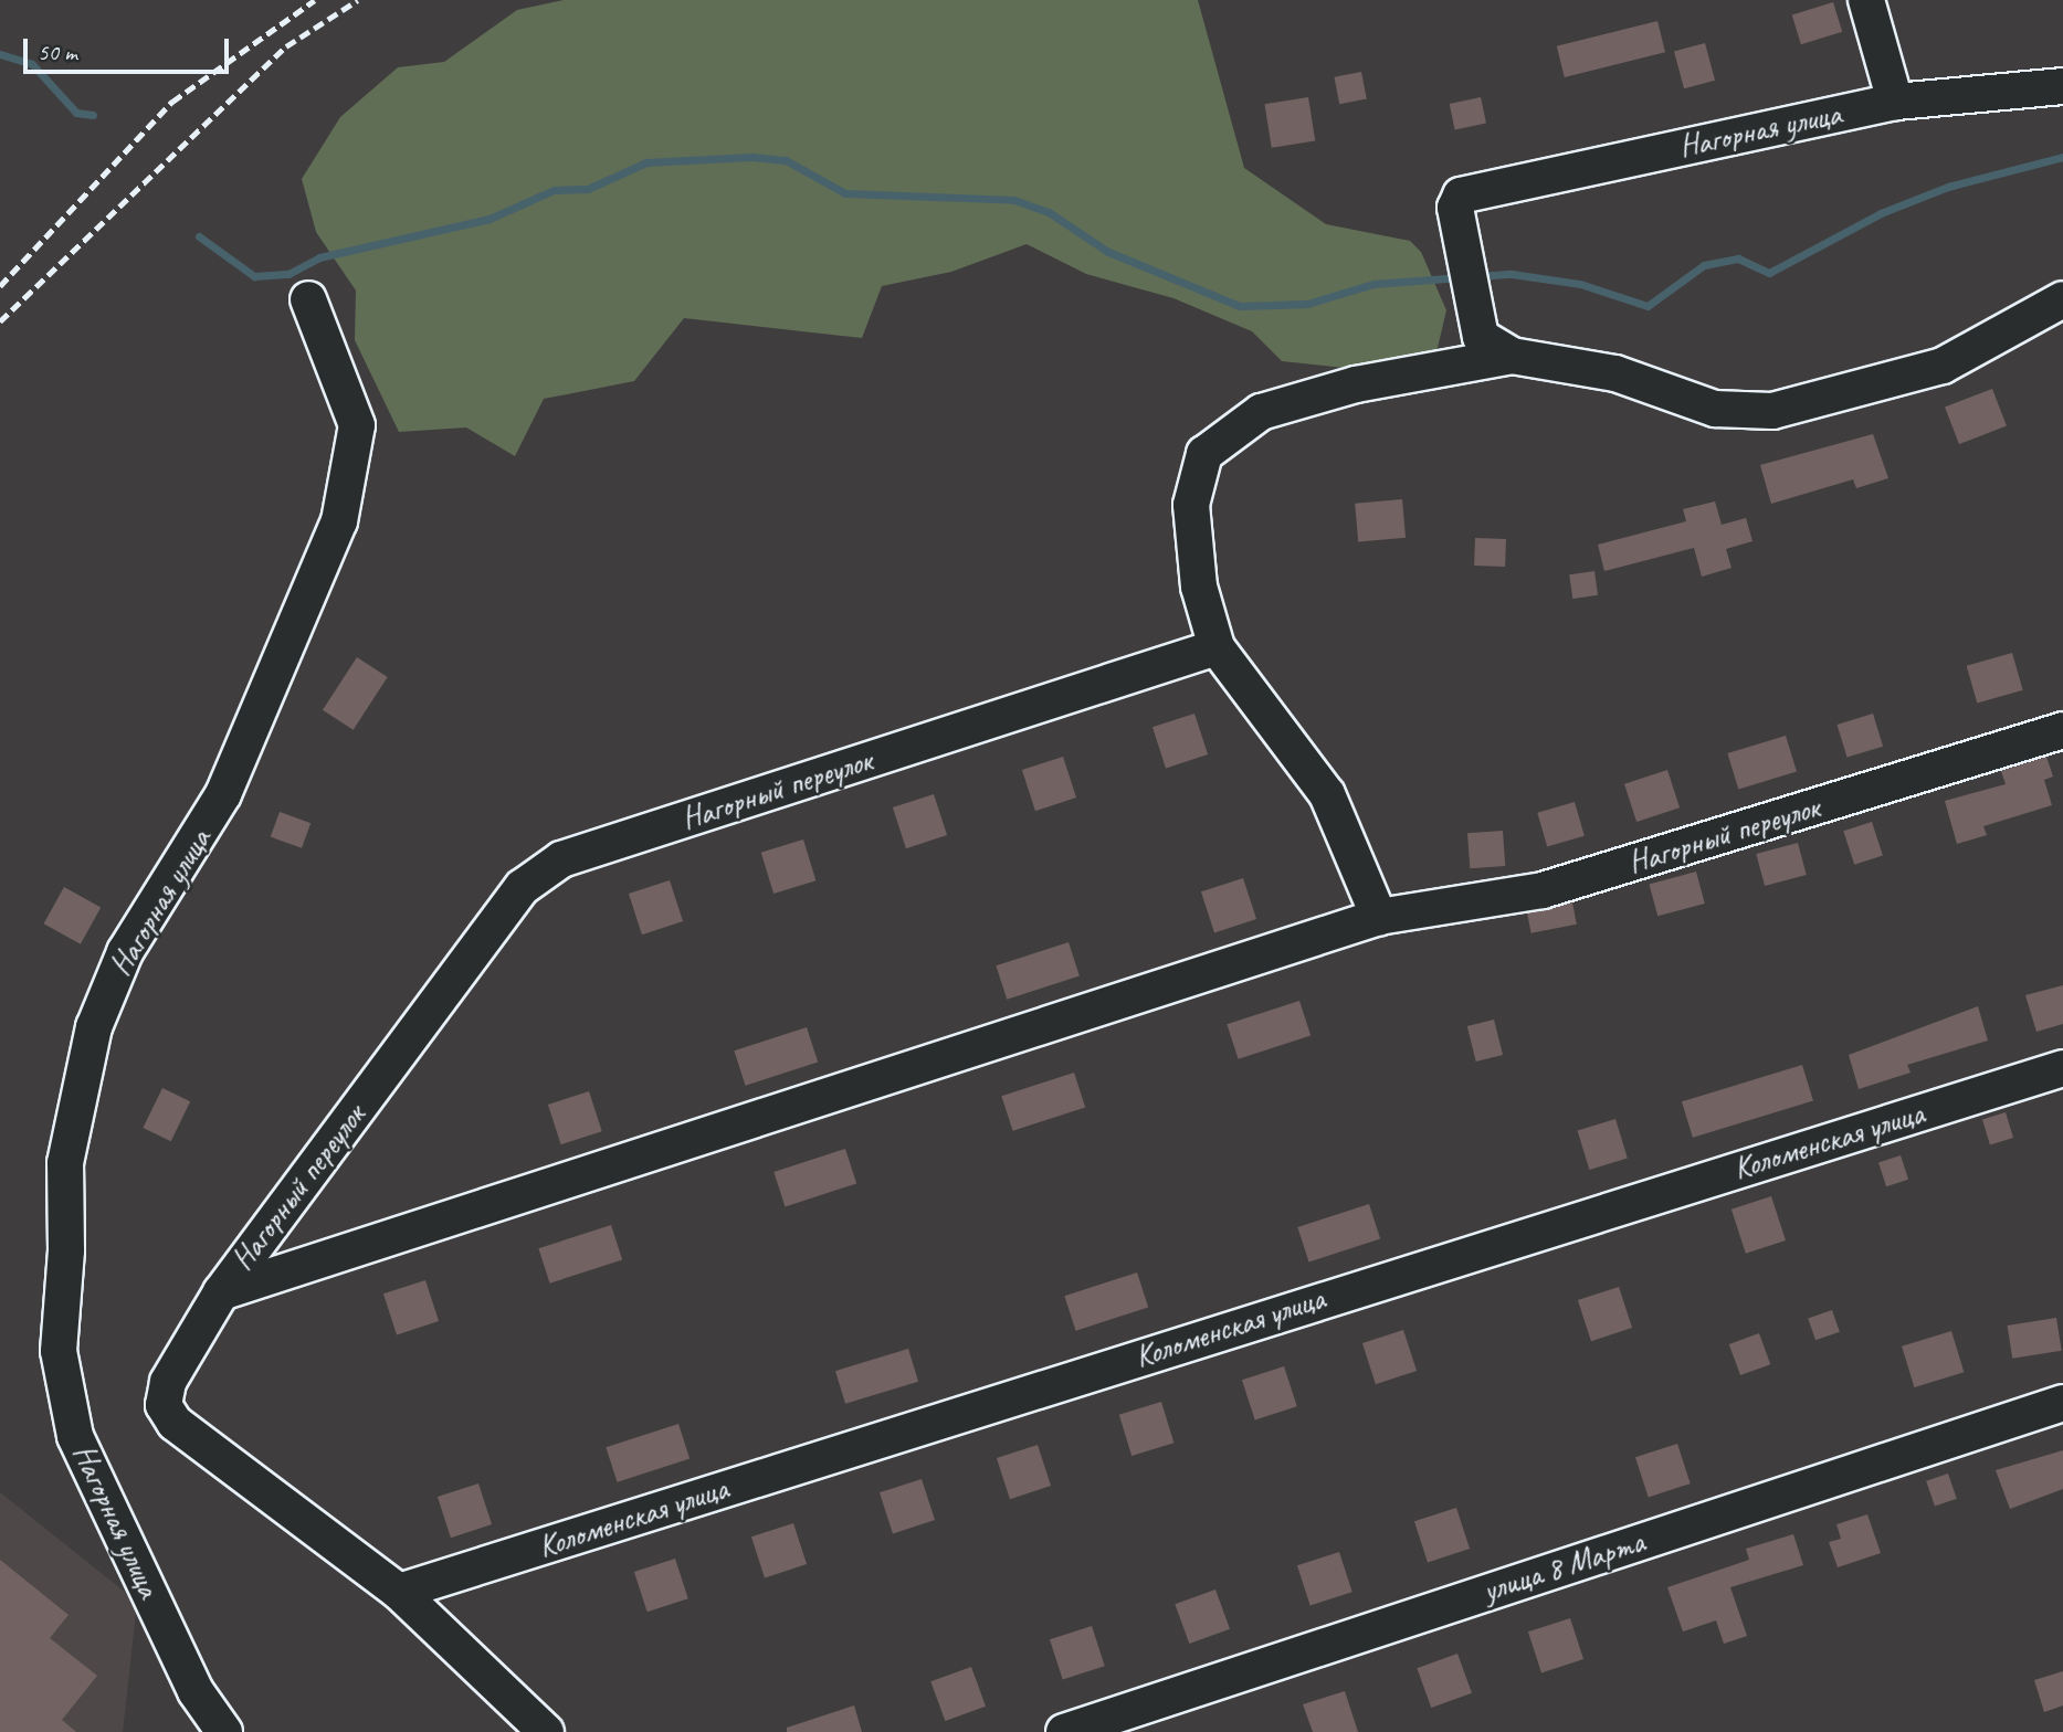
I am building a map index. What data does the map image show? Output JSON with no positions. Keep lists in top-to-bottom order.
{
  "streets": {
    "street": [
      "Нагорная улица",
      "Нагорный переулок",
      "Коломенская улица",
      "улица 8 Марта"
    ]
  },
  "crossings": [
    ["Нагорный переулок", "Коломенская улица"]
  ],
  "scale_bar": "50 m"
}
